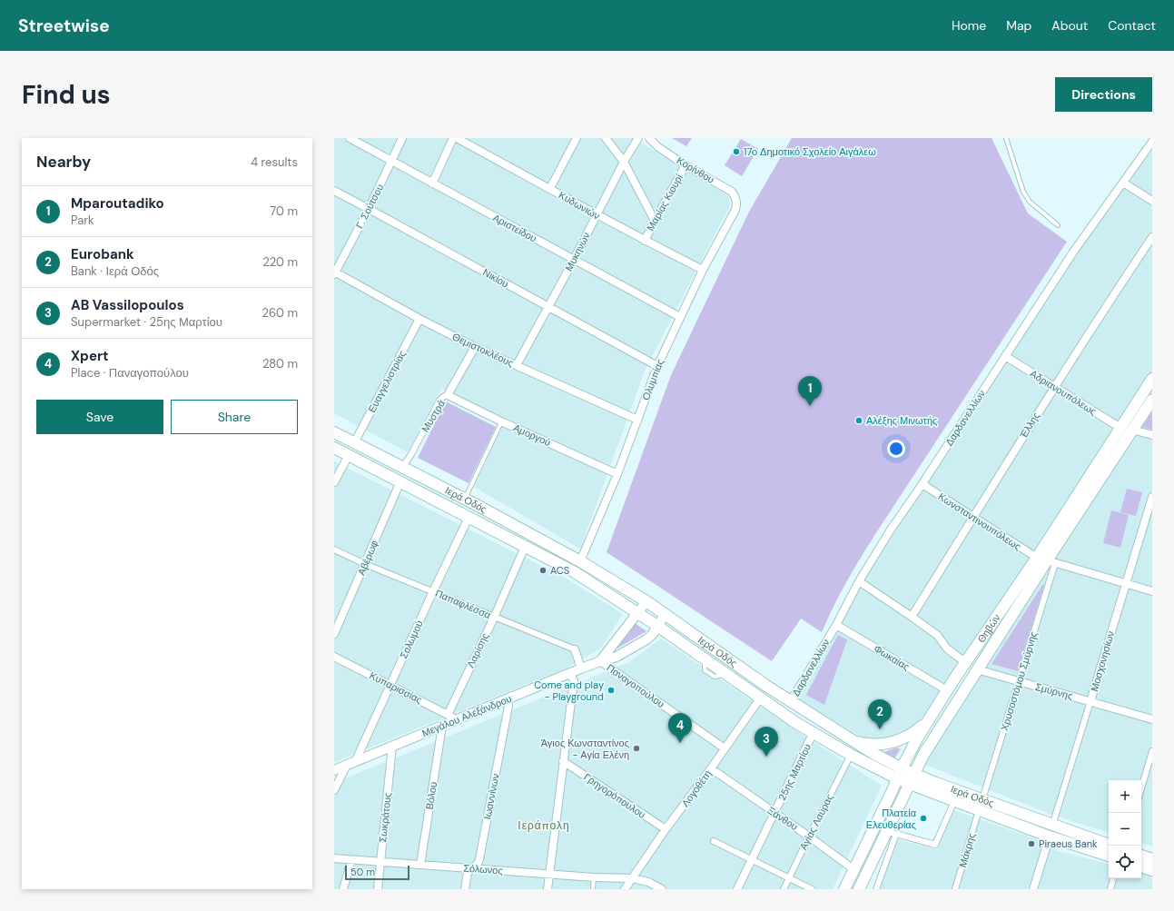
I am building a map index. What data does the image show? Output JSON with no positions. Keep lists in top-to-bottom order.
{
  "streets": {
    "main road": ["Ιερά Οδός", "Θηβών"],
    "street": [
      "Κορίνθου",
      "Μαρίας Κιουρί",
      "Κυδωνιών",
      "Γ. Σούτσου",
      "Αριστείδου",
      "Μυκηνών",
      "Νικίου",
      "Θεμιστοκλέους",
      "Ολυμπίας",
      "Ευαγγελιστρίας",
      "Αδριανουπόλεως",
      "Μυστρά",
      "Δαρδανελλίων",
      "Έλλης",
      "Αμοργού",
      "Κωνσταντινουπόλεως",
      "Αβέρωφ",
      "Παπαφλέσσα",
      "Σολωμού",
      "Λαρίσης",
      "Φωκαίας",
      "Μοσχονησίων",
      "Χρυσοστόμου Σμύρνης",
      "Παναγοπούλου",
      "Κυπαρισσίας",
      "Σμύρνης",
      "Μεγάλου Αλεξάνδρου",
      "25ης Μαρτίου",
      "Λογοθέτη",
      "Βόλου",
      "Γρηγορόπουλου",
      "Ιωαννίνων",
      "Σωκράτους",
      "Ξάνθου",
      "Αγίας Λαύρας",
      "Μάκρης",
      "Σόλωνος"
    ]
  },
  "crossings": [
    ["Κορίνθου", "Μαρίας Κιουρί"],
    ["Κορίνθου", "Ολυμπίας"],
    ["Μαρίας Κιουρί", "Κυδωνιών"],
    ["Κυδωνιών", "Μυκηνών"],
    ["Κυδωνιών", "Ολυμπίας"],
    ["Γ. Σούτσου", "Αριστείδου"],
    ["Γ. Σούτσου", "Νικίου"],
    ["Γ. Σούτσου", "Θεμιστοκλέους"],
    ["Αριστείδου", "Μυκηνών"],
    ["Αριστείδου", "Ολυμπίας"],
    ["Μυκηνών", "Νικίου"],
    ["Μυκηνών", "Θεμιστοκλέους"],
    ["Νικίου", "Ολυμπίας"],
    ["Θεμιστοκλέους", "Ολυμπίας"],
    ["Θεμιστοκλέους", "Ευαγγελιστρίας"],
    ["Θεμιστοκλέους", "Μυστρά"],
    ["Ολυμπίας", "Αμοργού"],
    ["Ολυμπίας", "Ιερά Οδός"],
    ["Ευαγγελιστρίας", "Ιερά Οδός"],
    ["Αδριανουπόλεως", "Δαρδανελλίων"],
    ["Αδριανουπόλεως", "Έλλης"],
    ["Αδριανουπόλεως", "Θηβών"],
    ["Μυστρά", "Αμοργού"],
    ["Μυστρά", "Ιερά Οδός"],
    ["Δαρδανελλίων", "Ιερά Οδός"],
    ["Δαρδανελλίων", "Κωνσταντινουπόλεως"],
    ["Δαρδανελλίων", "Φωκαίας"],
    ["Έλλης", "Κωνσταντινουπόλεως"],
    ["Ιερά Οδός", "Αβέρωφ"],
    ["Ιερά Οδός", "Θηβών"],
    ["Ιερά Οδός", "Σολωμού"],
    ["Ιερά Οδός", "Λαρίσης"],
    ["Ιερά Οδός", "Μοσχονησίων"],
    ["Ιερά Οδός", "Χρυσοστόμου Σμύρνης"],
    ["Ιερά Οδός", "Μεγάλου Αλεξάνδρου"],
    ["Ιερά Οδός", "25ης Μαρτίου"],
    ["Ιερά Οδός", "Λογοθέτη"],
    ["Ιερά Οδός", "Αγίας Λαύρας"],
    ["Ιερά Οδός", "Μάκρης"],
    ["Κωνσταντινουπόλεως", "Θηβών"],
    ["Κωνσταντινουπόλεως", "Μοσχονησίων"],
    ["Κωνσταντινουπόλεως", "Χρυσοστόμου Σμύρνης"],
    ["Αβέρωφ", "Παπαφλέσσα"],
    ["Παπαφλέσσα", "Σολωμού"],
    ["Παπαφλέσσα", "Λαρίσης"],
    ["Παπαφλέσσα", "Μεγάλου Αλεξάνδρου"],
    ["Θηβών", "Φωκαίας"],
    ["Θηβών", "Χρυσοστόμου Σμύρνης"],
    ["Θηβών", "Σμύρνης"],
    ["Θηβών", "Ξάνθου"],
    ["Σολωμού", "Κυπαρισσίας"],
    ["Σολωμού", "Μεγάλου Αλεξάνδρου"],
    ["Λαρίσης", "Κυπαρισσίας"],
    ["Μοσχονησίων", "Σμύρνης"],
    ["Χρυσοστόμου Σμύρνης", "Σμύρνης"],
    ["Παναγοπούλου", "Μεγάλου Αλεξάνδρου"],
    ["Παναγοπούλου", "Λογοθέτη"],
    ["Κυπαρισσίας", "Μεγάλου Αλεξάνδρου"],
    ["Μεγάλου Αλεξάνδρου", "Βόλου"],
    ["Μεγάλου Αλεξάνδρου", "Ιωαννίνων"],
    ["Μεγάλου Αλεξάνδρου", "Σωκράτους"],
    ["25ης Μαρτίου", "Ξάνθου"],
    ["Λογοθέτη", "Γρηγορόπουλου"],
    ["Λογοθέτη", "Ξάνθου"],
    ["Λογοθέτη", "Σόλωνος"],
    ["Βόλου", "Σόλωνος"],
    ["Ιωαννίνων", "Σόλωνος"],
    ["Σωκράτους", "Σόλωνος"],
    ["Ξάνθου", "Αγίας Λαύρας"]
  ],
  "districts": ["Ιεράπολη"],
  "places": [
    "17o Δημοτικό Σχολείο Αιγάλεω",
    "Αλέξης Μινωτής",
    "ACS",
    "Come and play - Playground",
    "Άγιος Κωνσταντίνος - Αγία Ελένη",
    "Πλατεία Ελευθερίας",
    "Piraeus Bank"
  ],
  "scale_bar": "50 m",
  "page": {
    "header": "Streetwise",
    "nav": [
      "Home",
      "Map",
      "About",
      "Contact"
    ],
    "buttons": [
      "Directions",
      ["Save", "Share"]
    ],
    "title": "Find us",
    "heading": ["Nearby", "4 results"],
    "list": [
      {
        "mark": "1",
        "name": "Mparoutadiko",
        "note": "Park",
        "value": "70 m"
      },
      {
        "mark": "2",
        "name": "Eurobank",
        "note": "Bank · Ιερά Οδός",
        "value": "220 m"
      },
      {
        "mark": "3",
        "name": "AB Vassilopoulos",
        "note": "Supermarket · 25ης Μαρτίου",
        "value": "260 m"
      },
      {
        "mark": "4",
        "name": "Xpert",
        "note": "Place · Παναγοπούλου",
        "value": "280 m"
      }
    ],
    "pins": [
      "1",
      "2",
      "4",
      "3"
    ],
    "map_buttons": ["+", "−"],
    "scale": "50 m"
  }
}
